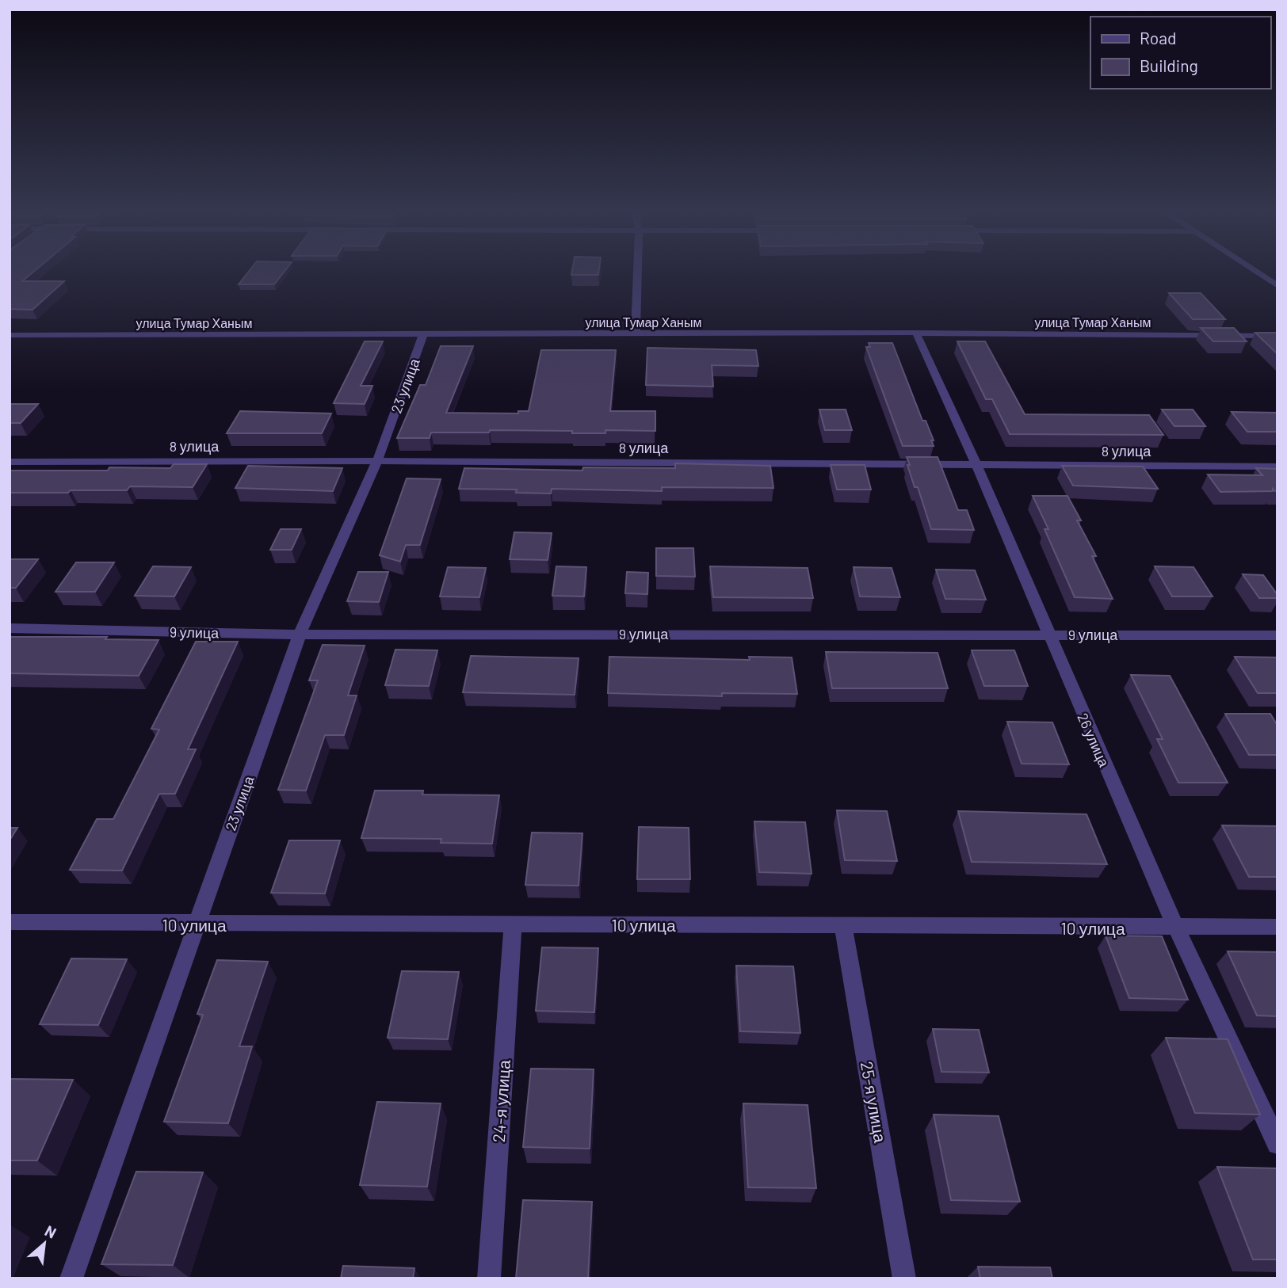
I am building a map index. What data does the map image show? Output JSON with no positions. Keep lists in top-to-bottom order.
{
  "streets": {
    "street": [
      "улица Тумар Ханым",
      "23 улица",
      "8 улица",
      "9 улица",
      "26 улица",
      "10 улица",
      "24-я улица",
      "25-я улица"
    ]
  },
  "crossings": [
    ["улица Тумар Ханым", "23 улица"],
    ["улица Тумар Ханым", "26 улица"],
    ["23 улица", "8 улица"],
    ["23 улица", "9 улица"],
    ["23 улица", "10 улица"],
    ["8 улица", "26 улица"],
    ["9 улица", "26 улица"],
    ["26 улица", "10 улица"],
    ["10 улица", "24-я улица"],
    ["10 улица", "25-я улица"]
  ],
  "legend": ["Road", "Building"],
  "north": "top right"
}
